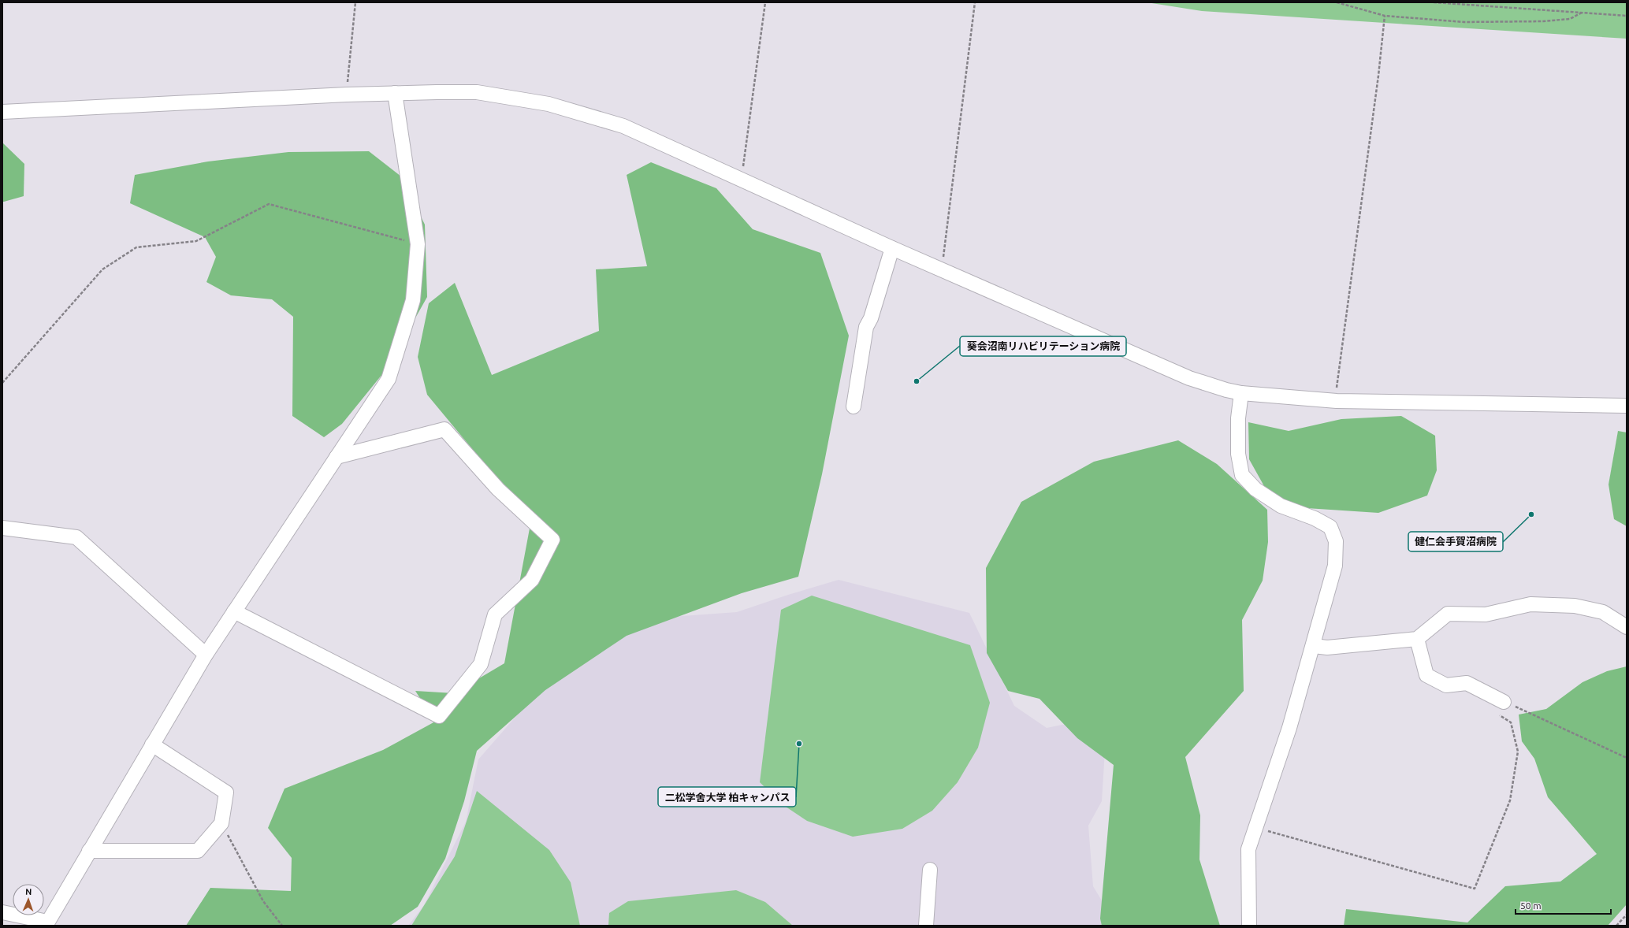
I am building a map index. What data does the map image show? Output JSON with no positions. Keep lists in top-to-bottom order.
{
  "places": ["葵会沼南リハビリテーション病院", "健仁会手賀沼病院", "二松学舍大学 柏キャンパス"],
  "scale_bar": "50 m",
  "north": "top"
}
